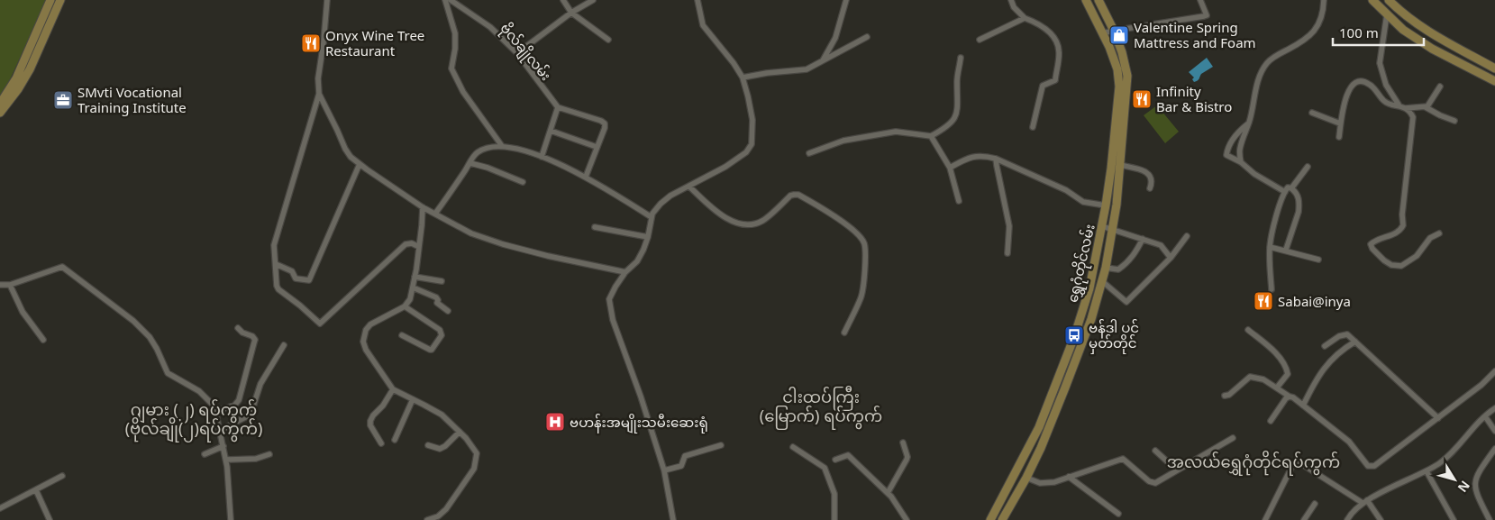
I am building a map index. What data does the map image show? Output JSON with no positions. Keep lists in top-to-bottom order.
{
  "streets": {
    "main road": ["ရွှေဂုံတိုင်လမ်း"],
    "street": ["ဗိုလ်ချိုလမ်း"]
  },
  "districts": ["ငါးထပ်ကြီး (မြောက်) ရပ်ကွက်", "ဂျမား (၂) ရပ်ကွက် (ဗိုလ်ချို(၂)ရပ်ကွက်)", "အလယ်ရွှေဂုံတိုင်ရပ်ကွက်"],
  "places": {
    "shop": ["Valentine Spring Mattress and Foam"],
    "restaurant": ["Onyx Wine Tree Restaurant", "Infinity Bar & Bistro", "Sabai@inya"],
    "office": ["SMvti Vocational Training Institute"],
    "bus stop": ["ဗန်ဒါ ပင် မှတ်တိုင်"],
    "hospital": ["ဗဟန်းအမျိုးသမီးဆေးရုံ"]
  },
  "scale_bar": "100 m",
  "north": "bottom right"
}
